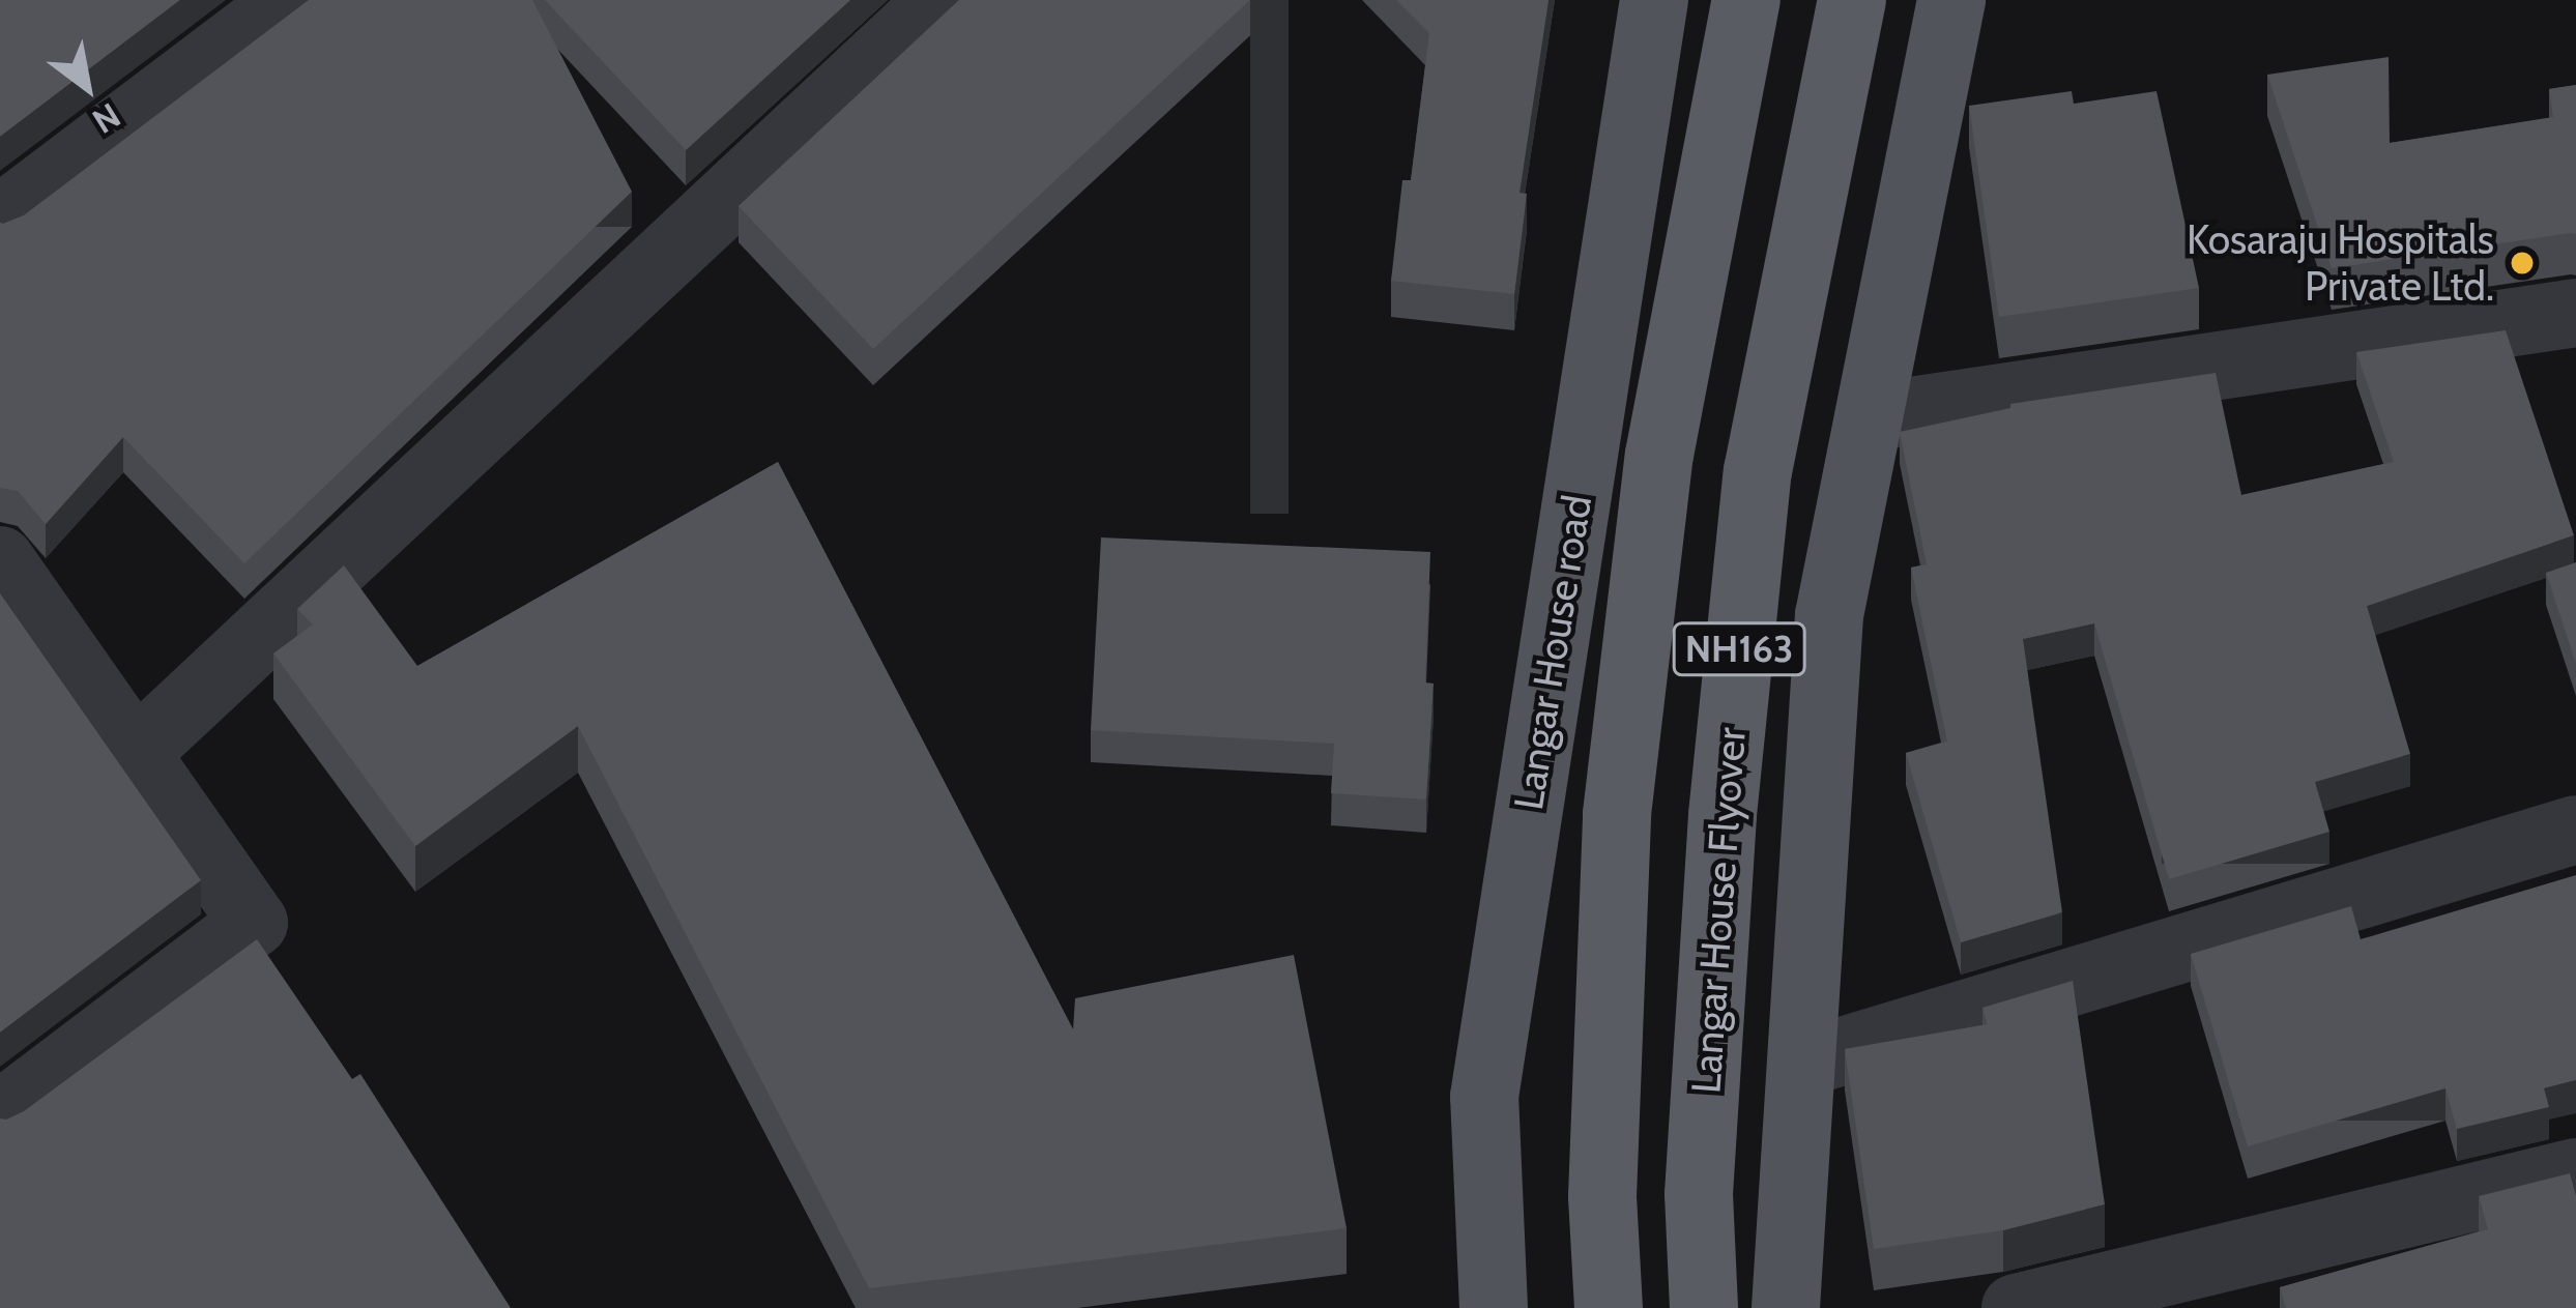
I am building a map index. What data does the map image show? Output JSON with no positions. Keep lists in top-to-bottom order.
{
  "streets": {
    "highway": ["NH163", "Langar House Flyover"],
    "main road": ["Langar House road"]
  },
  "places": ["Kosaraju Hospitals Private Ltd."],
  "north": "bottom right"
}
